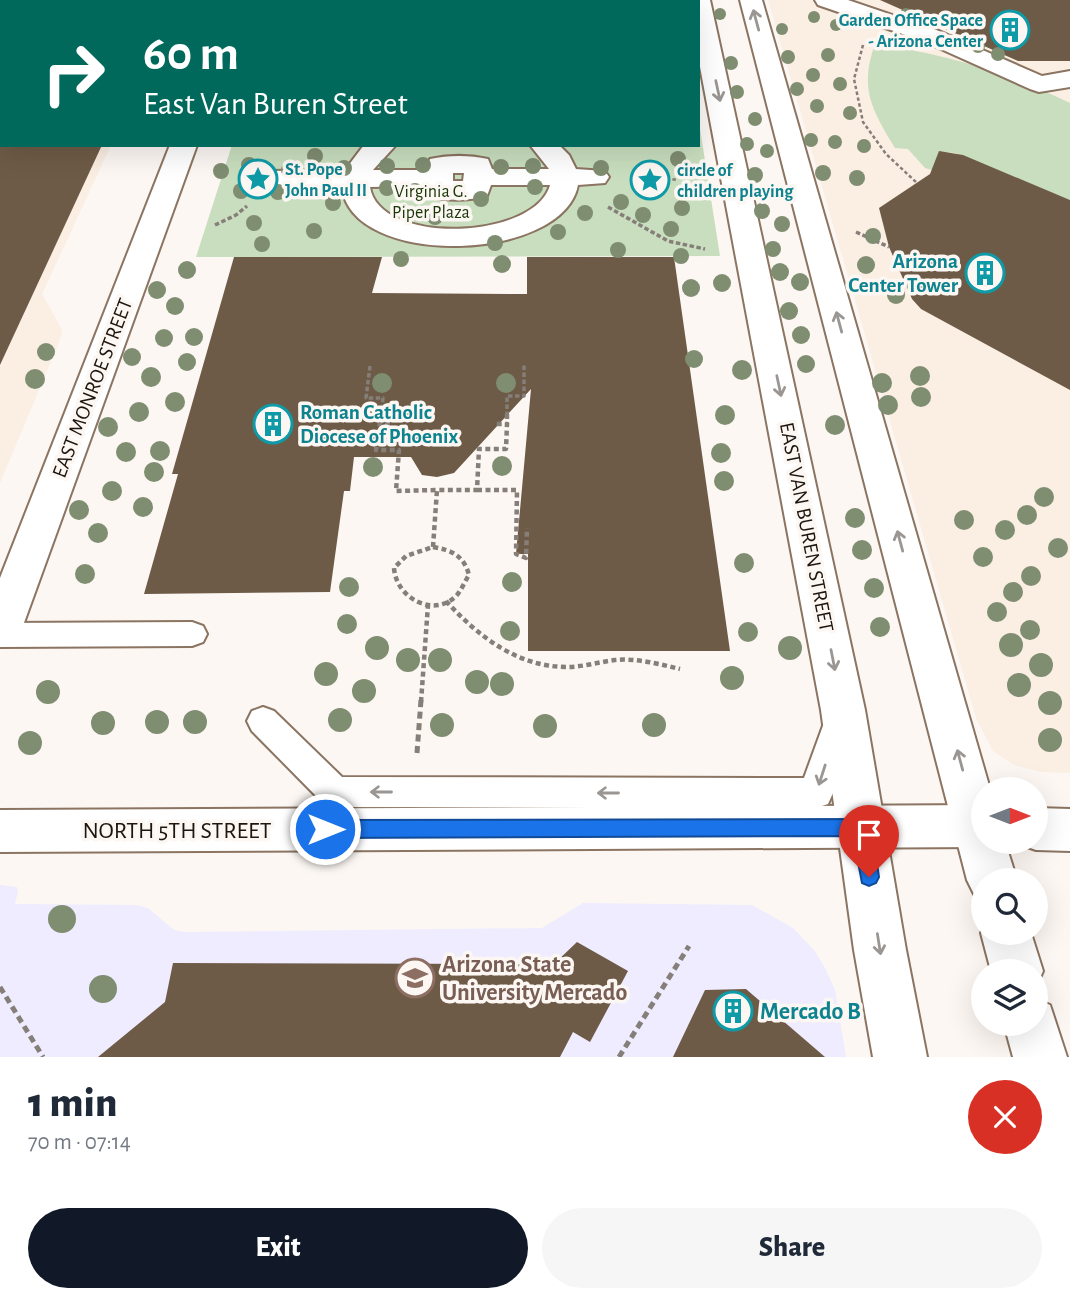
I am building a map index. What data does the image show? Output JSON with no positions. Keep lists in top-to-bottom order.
{
  "streets": {
    "main road": ["EAST MONROE STREET", "EAST VAN BUREN STREET", "NORTH 5TH STREET"]
  },
  "crossings": [
    ["EAST VAN BUREN STREET", "NORTH 5TH STREET"]
  ],
  "parks": ["Virginia G. Piper Plaza"],
  "places": {
    "building": [
      "Garden Office Space - Arizona Center",
      "Arizona Center Tower",
      "Roman Catholic Diocese of Phoenix",
      "Mercado B"
    ],
    "place": ["St. Pope John Paul II", "circle of children playing"],
    "school or university": ["Arizona State University Mercado"]
  },
  "north": "right",
  "page": {
    "turn": ["60 m", "East Van Buren Street"],
    "heading": ["1 min", "70 m · 07:14"],
    "buttons": ["Exit", "Share"]
  }
}
